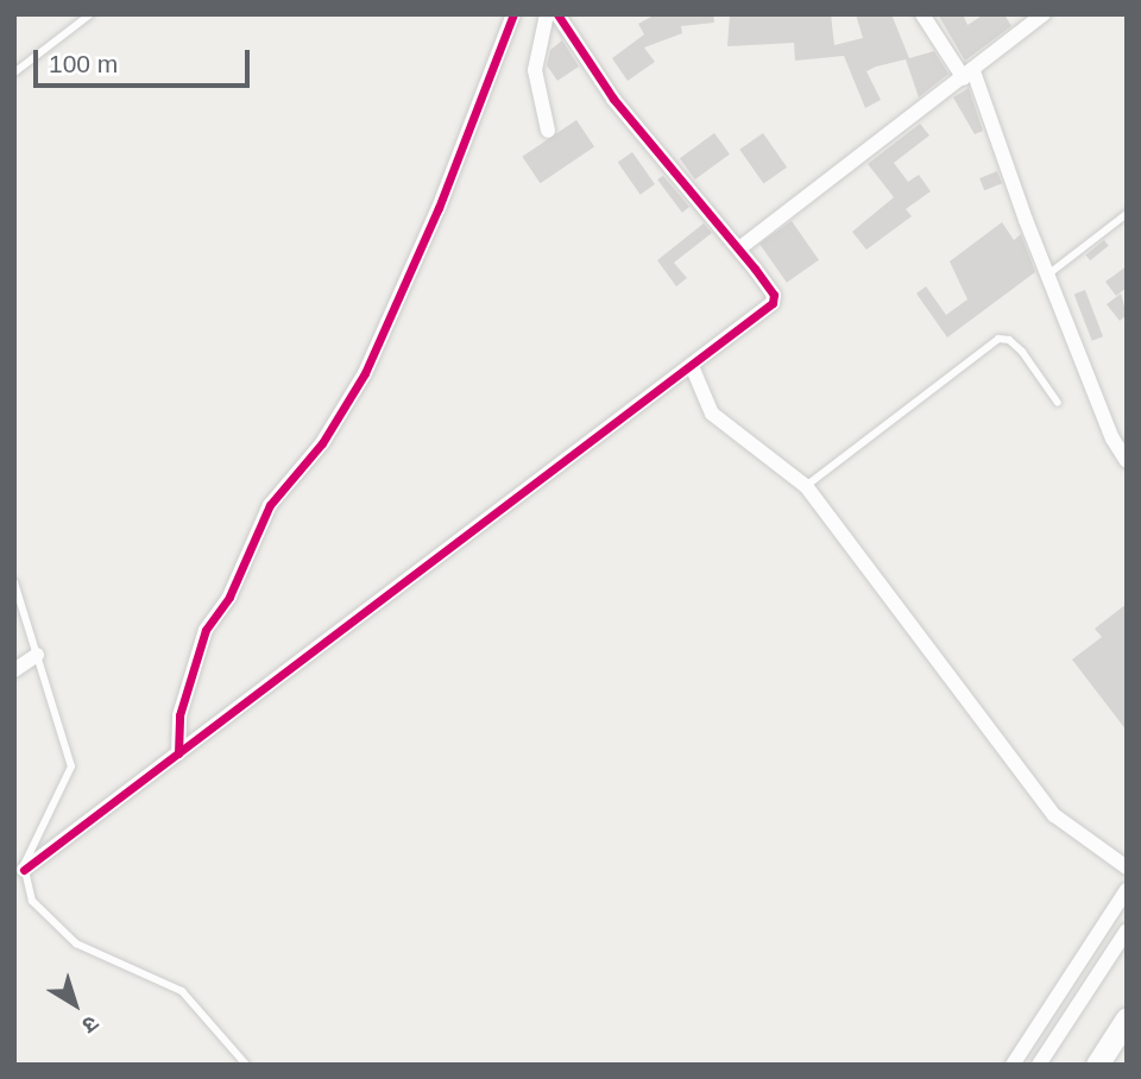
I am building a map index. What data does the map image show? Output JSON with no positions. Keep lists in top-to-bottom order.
{
  "scale_bar": "100 m",
  "north": "bottom right"
}
